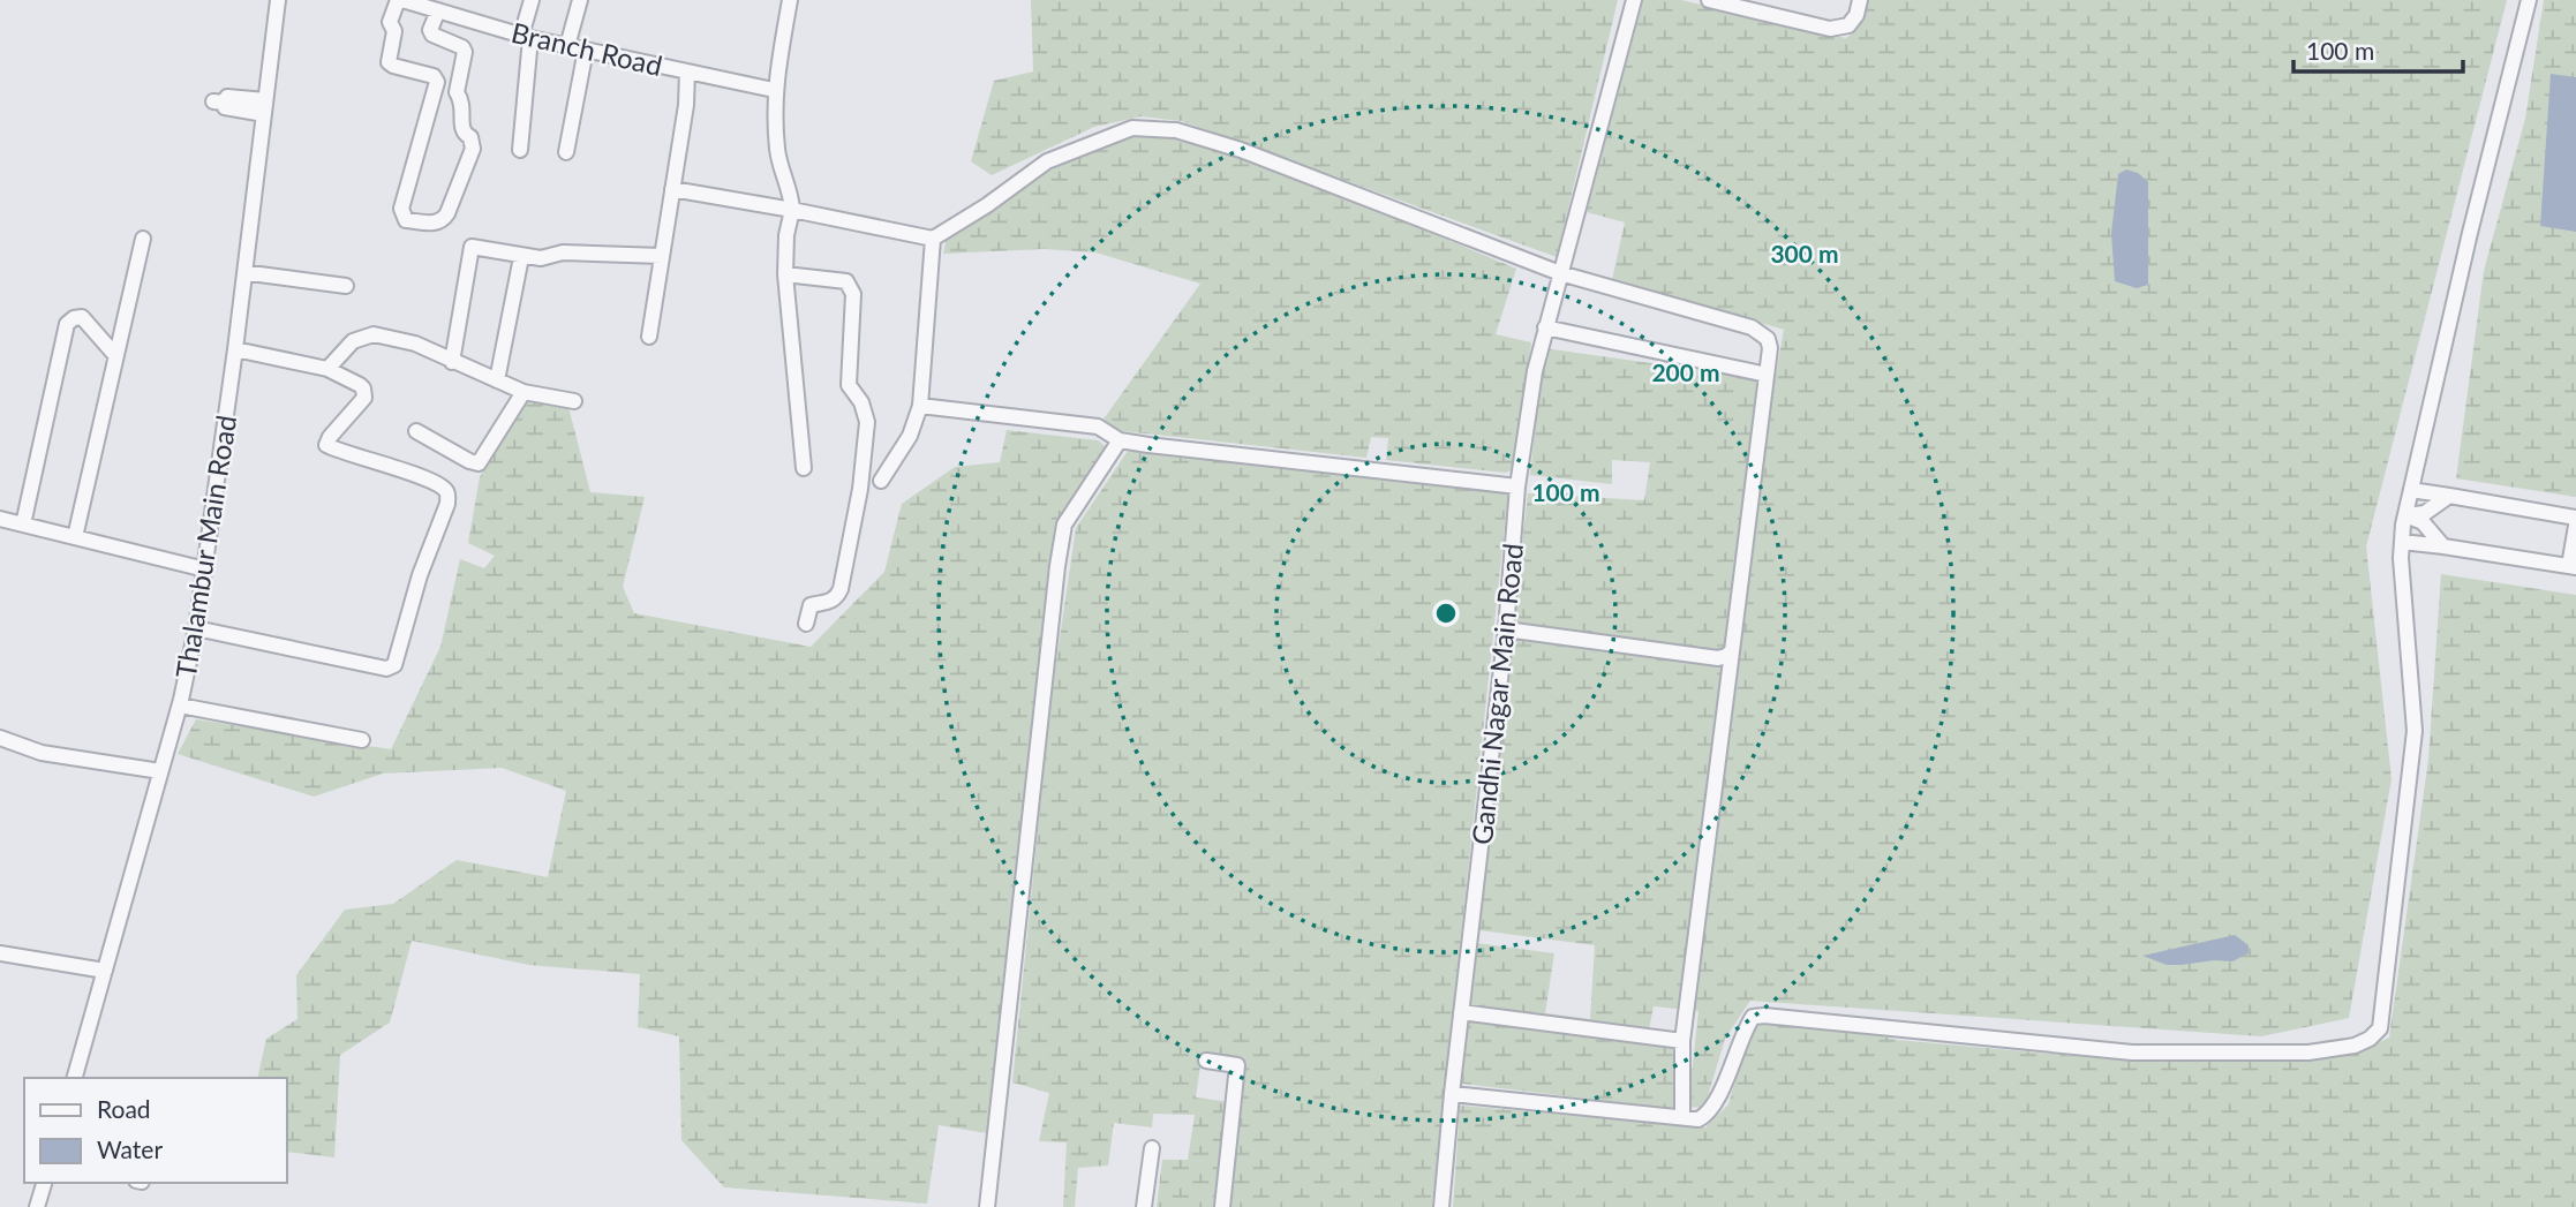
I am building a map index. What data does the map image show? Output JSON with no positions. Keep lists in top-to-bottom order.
{
  "streets": {
    "street": ["Branch Road", "Thalambur Main Road", "Gandhi Nagar Main Road"]
  },
  "legend": ["Road", "Water"],
  "scale_bar": "100 m",
  "rings": ["300 m", "200 m", "100 m"]
}
